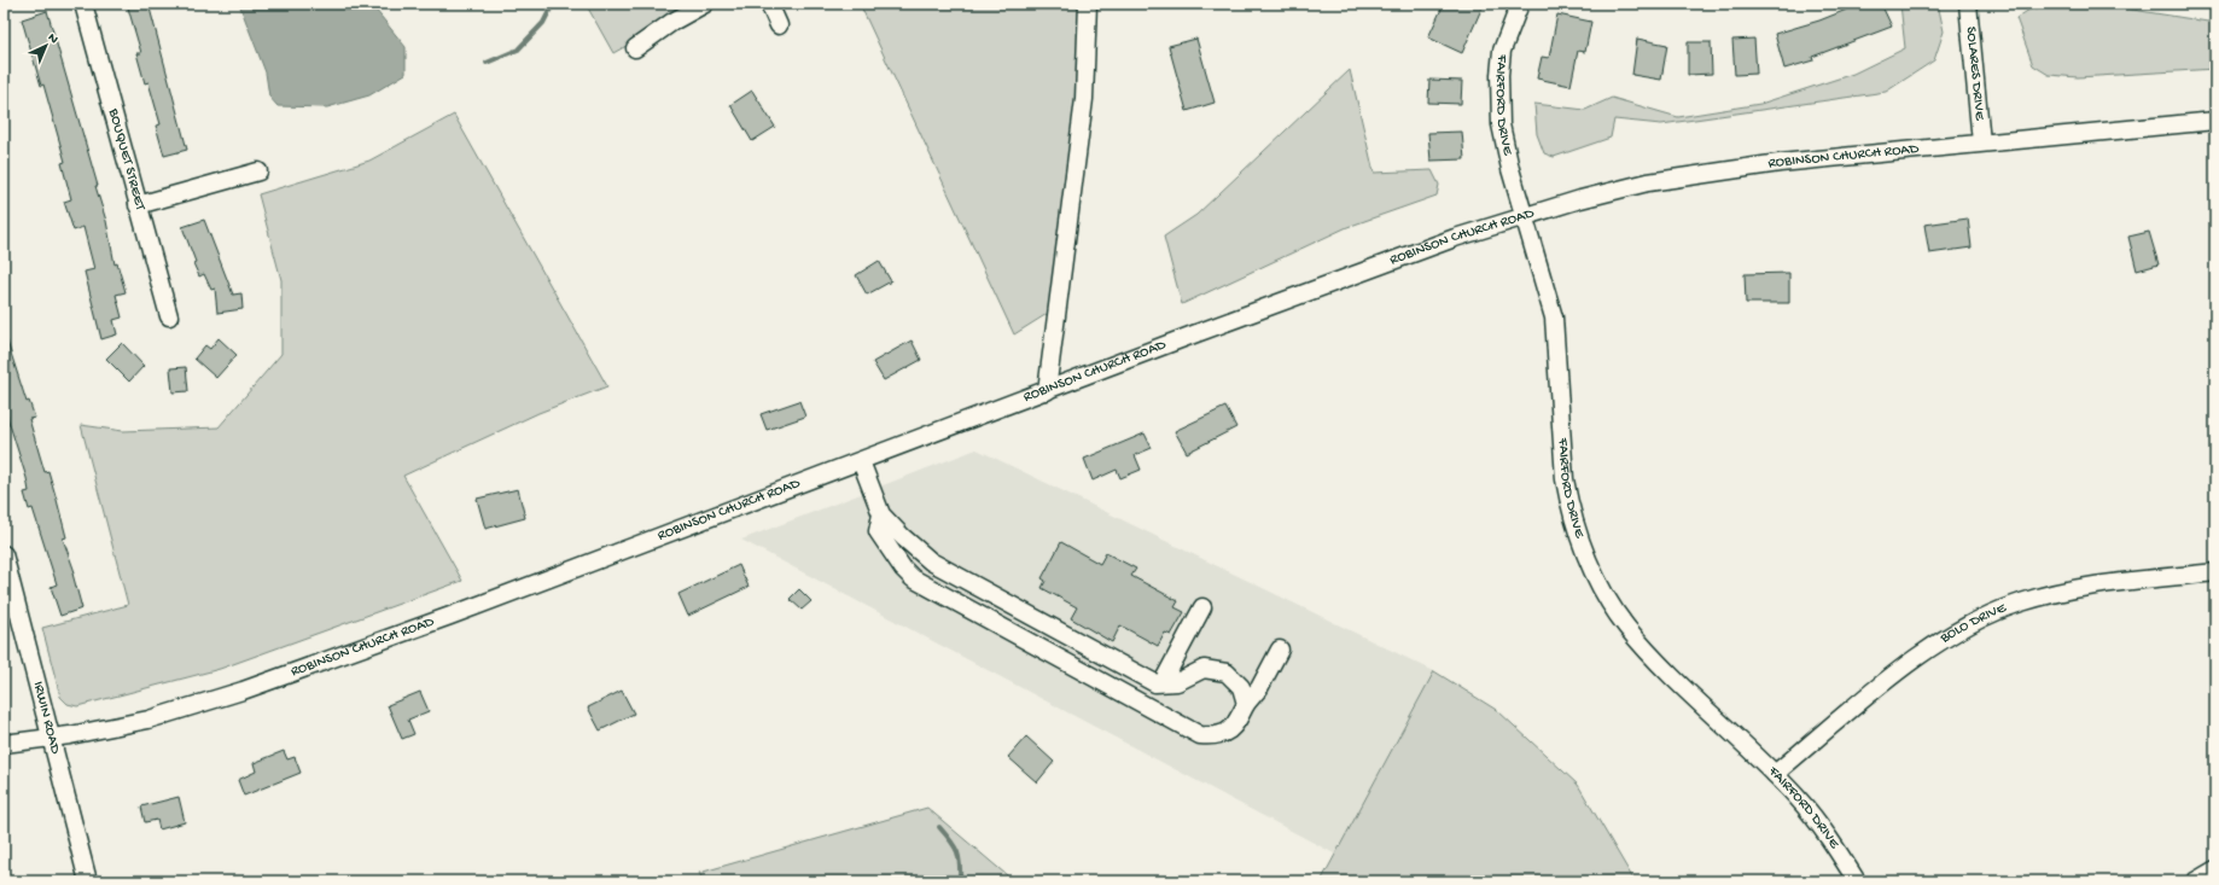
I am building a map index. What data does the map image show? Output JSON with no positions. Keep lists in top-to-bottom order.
{
  "streets": {
    "street": [
      "SOLARES DRIVE",
      "FAIRFORD DRIVE",
      "ROBINSON CHURCH ROAD",
      "BOUQUET STREET",
      "BOLO DRIVE",
      "IRWIN ROAD"
    ]
  },
  "crossings": [
    ["SOLARES DRIVE", "ROBINSON CHURCH ROAD"],
    ["FAIRFORD DRIVE", "ROBINSON CHURCH ROAD"],
    ["FAIRFORD DRIVE", "BOLO DRIVE"],
    ["ROBINSON CHURCH ROAD", "IRWIN ROAD"]
  ],
  "north": "top right"
}
